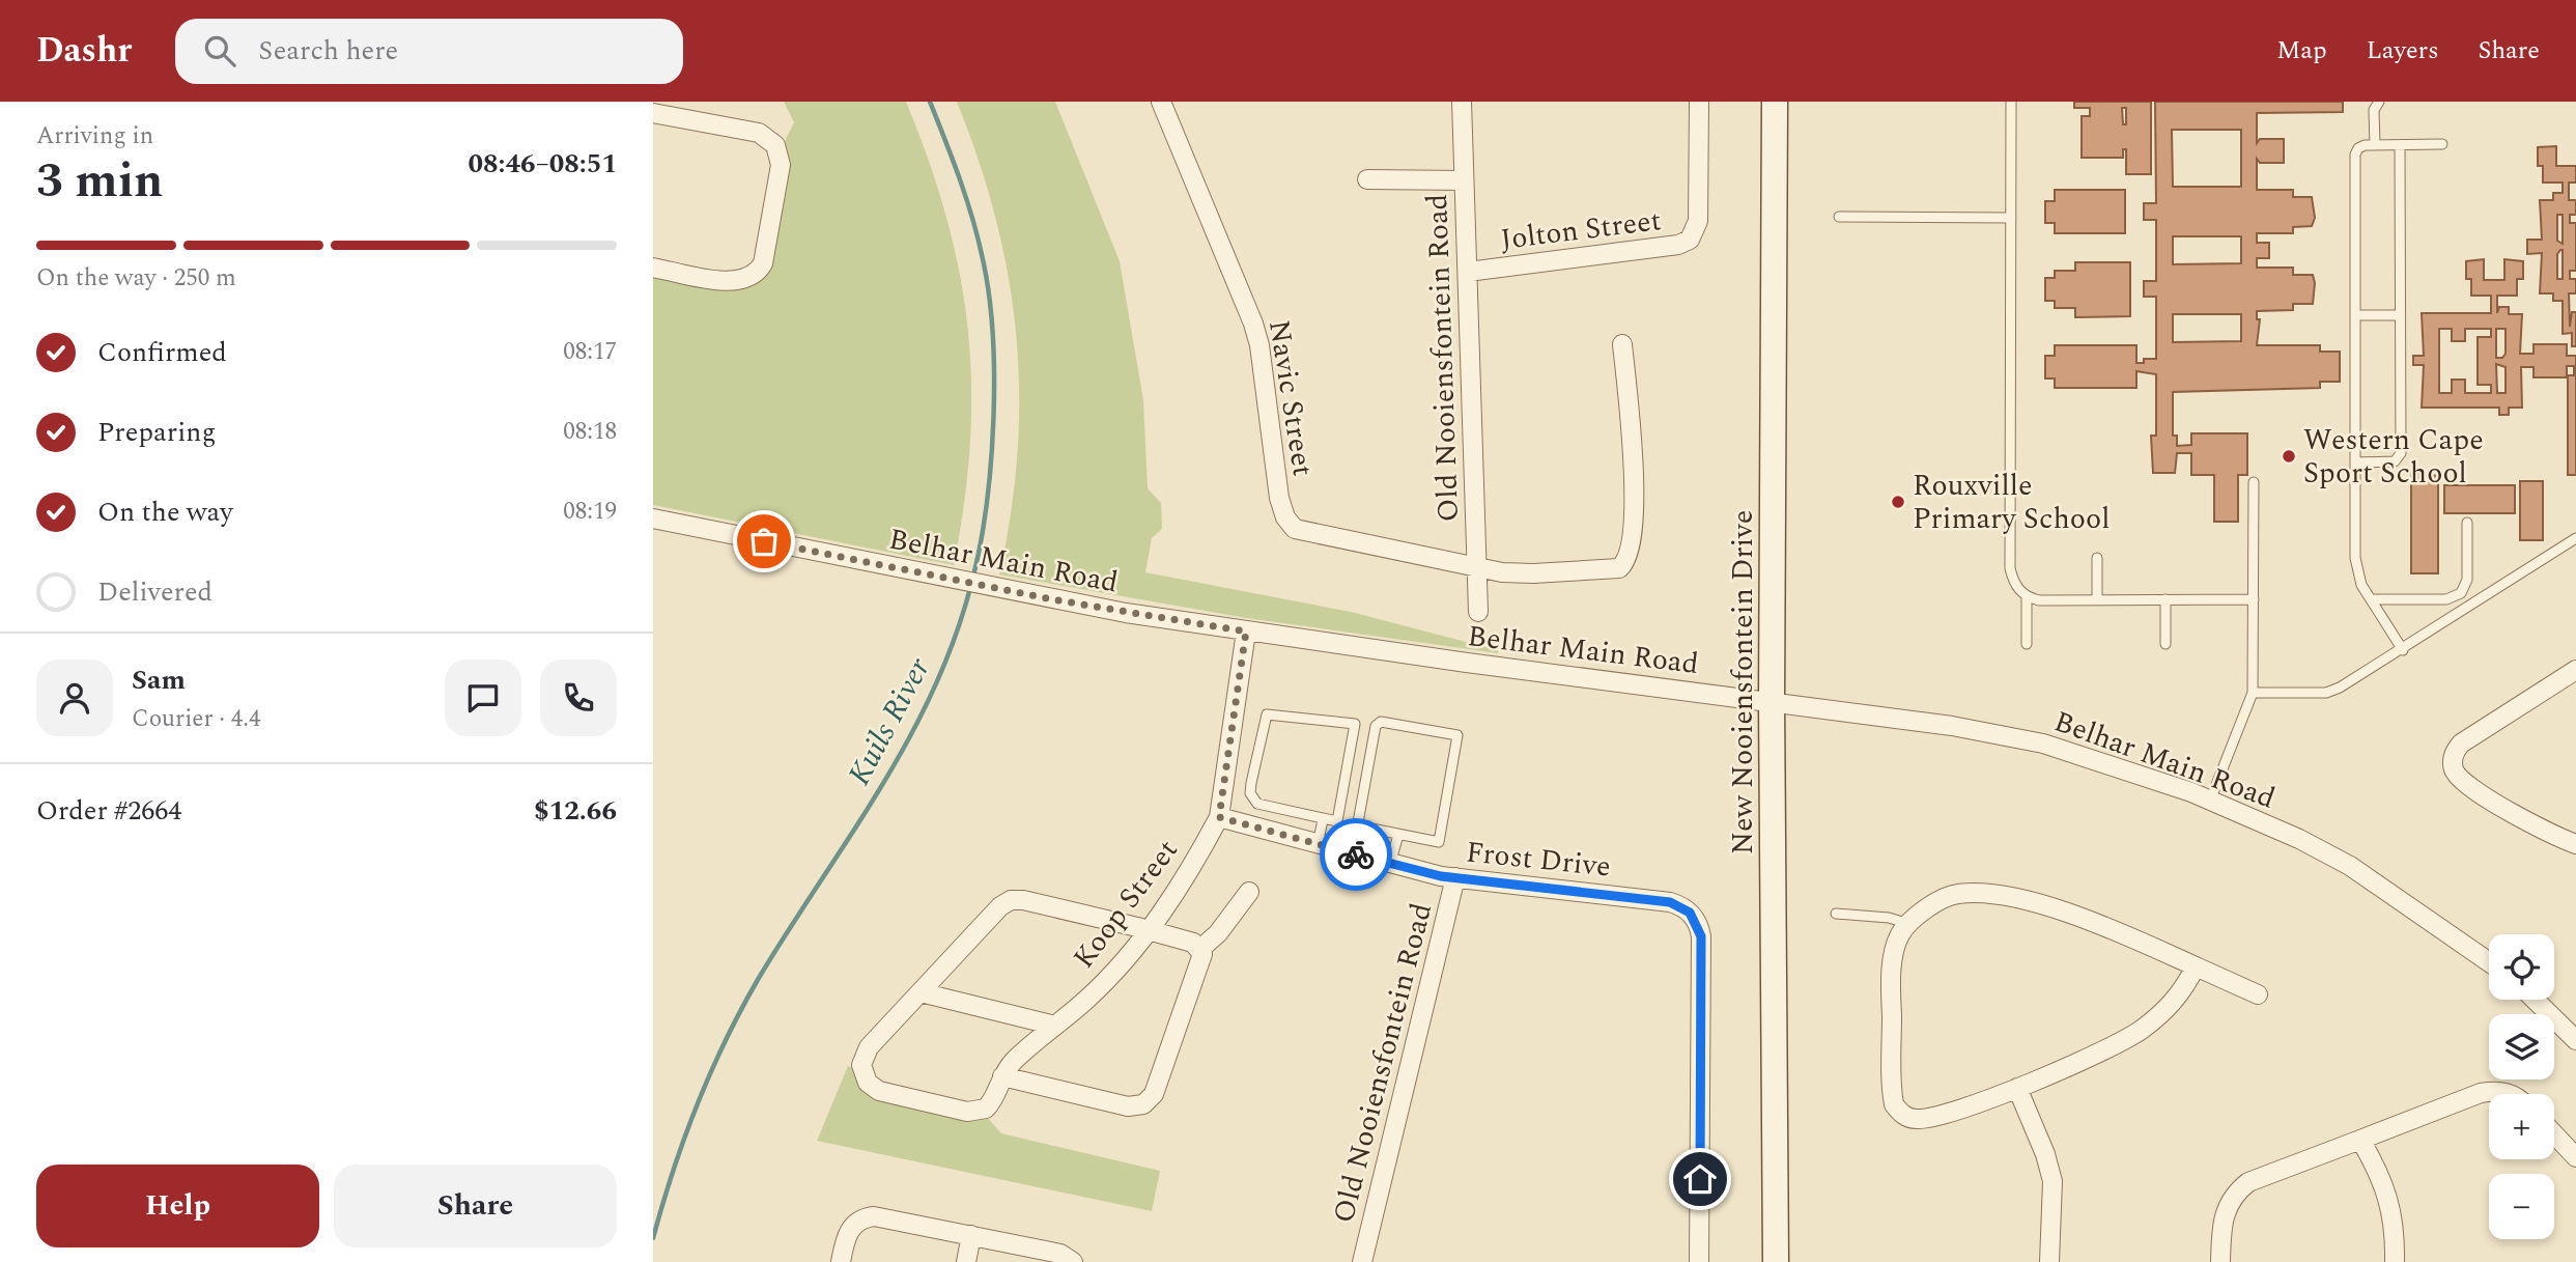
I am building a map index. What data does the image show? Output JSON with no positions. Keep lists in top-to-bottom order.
{
  "streets": {
    "street": [
      "Jolton Street",
      "Old Nooiensfontein Road",
      "Navic Street",
      "Belhar Main Road",
      "New Nooiensfontein Drive",
      "Frost Drive",
      "Koop Street"
    ]
  },
  "crossings": [
    ["Jolton Street", "Old Nooiensfontein Road"],
    ["Old Nooiensfontein Road", "Navic Street"],
    ["Old Nooiensfontein Road", "Frost Drive"],
    ["Belhar Main Road", "New Nooiensfontein Drive"],
    ["Frost Drive", "Koop Street"]
  ],
  "water": ["Kuils River"],
  "places": ["Western Cape Sport School", "Rouxville Primary School"],
  "page": {
    "header": "Dashr",
    "search": "Search here",
    "nav": ["Map", "Layers", "Share"],
    "heading": ["3 min", "Arriving in", "08:46–08:51"],
    "panel": [
      "Sam",
      "Courier · 4.4",
      "Order #2664",
      "$12.66"
    ],
    "bar": "On the way · 250 m",
    "list": [
      ["Confirmed", "08:17"],
      ["Preparing", "08:18"],
      ["On the way", "08:19"],
      "Delivered"
    ],
    "map_buttons": ["+", "−"],
    "buttons": ["Help", "Share"]
  }
}
